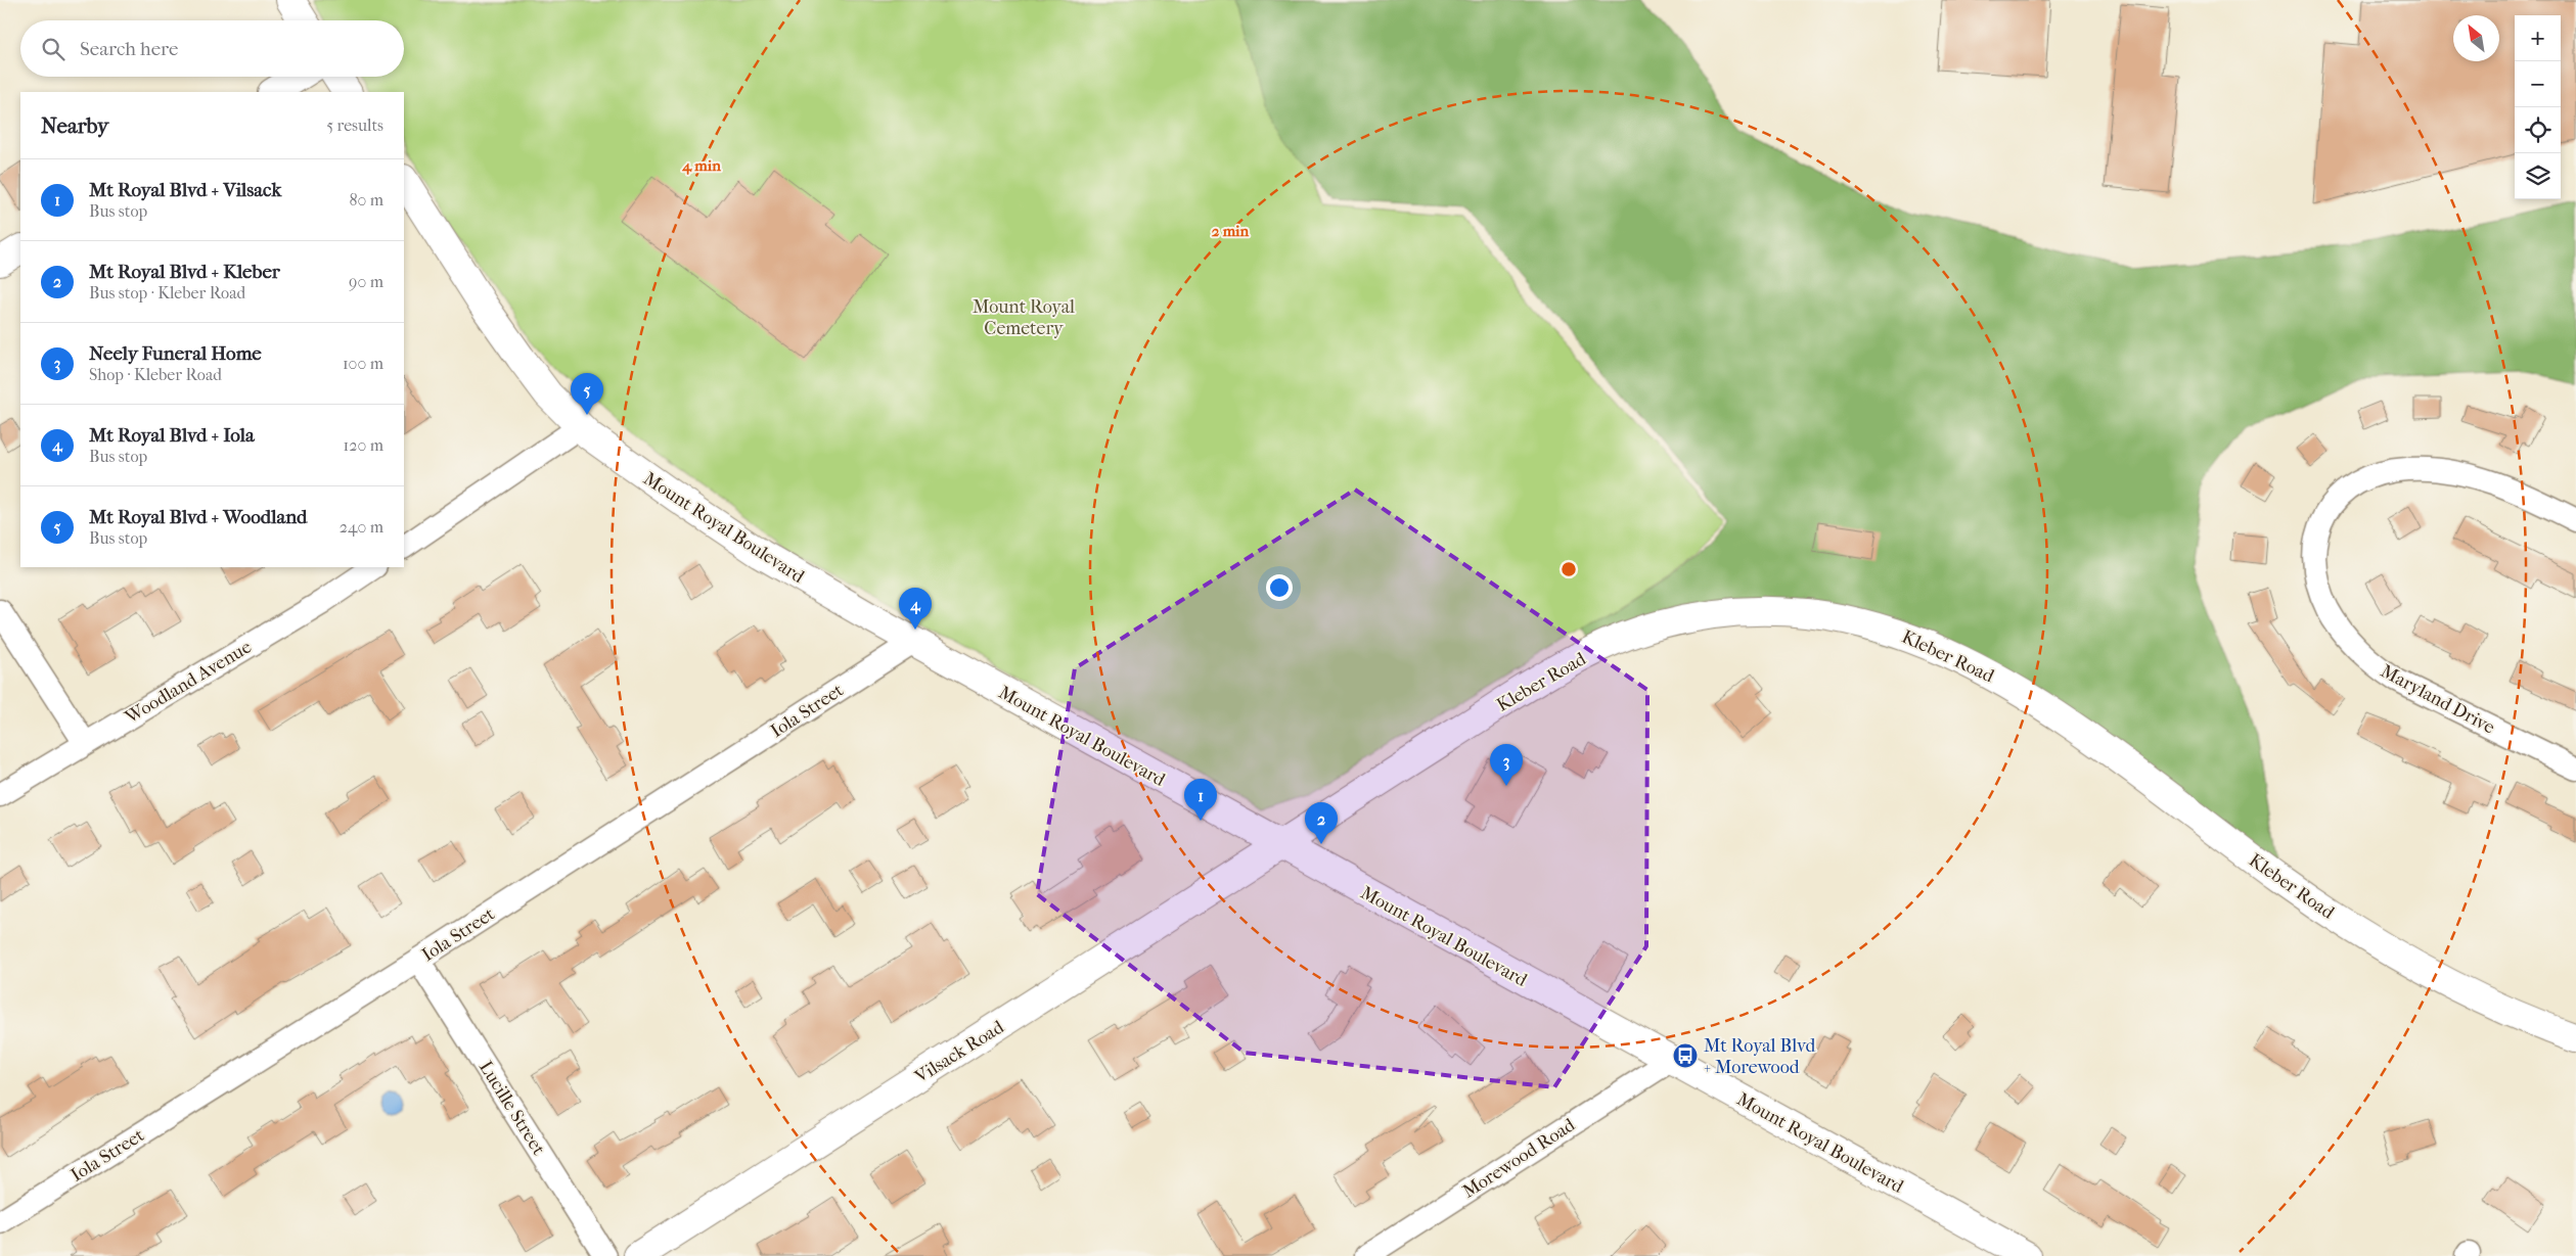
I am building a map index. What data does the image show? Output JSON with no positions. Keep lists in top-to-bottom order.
{
  "streets": {
    "street": [
      "Mount Royal Boulevard",
      "Kleber Road",
      "Woodland Avenue",
      "Maryland Drive",
      "Iola Street",
      "Vilsack Road",
      "Lucille Street",
      "Morewood Road"
    ]
  },
  "crossings": [
    ["Mount Royal Boulevard", "Kleber Road"],
    ["Mount Royal Boulevard", "Iola Street"],
    ["Mount Royal Boulevard", "Vilsack Road"],
    ["Mount Royal Boulevard", "Morewood Road"],
    ["Kleber Road", "Vilsack Road"],
    ["Iola Street", "Lucille Street"]
  ],
  "parks": ["Mount Royal Cemetery"],
  "places": {
    "bus stop": ["Mt Royal Blvd + Morewood"]
  },
  "north": "top left",
  "page": {
    "map_buttons": ["+", "−"],
    "search": "Search here",
    "heading": ["Nearby", "5 results"],
    "list": [
      {
        "mark": "1",
        "name": "Mt Royal Blvd + Vilsack",
        "note": "Bus stop",
        "value": "80 m"
      },
      {
        "mark": "2",
        "name": "Mt Royal Blvd + Kleber",
        "note": "Bus stop · Kleber Road",
        "value": "90 m"
      },
      {
        "mark": "3",
        "name": "Neely Funeral Home",
        "note": "Shop · Kleber Road",
        "value": "100 m"
      },
      {
        "mark": "4",
        "name": "Mt Royal Blvd + Iola",
        "note": "Bus stop",
        "value": "120 m"
      },
      {
        "mark": "5",
        "name": "Mt Royal Blvd + Woodland",
        "note": "Bus stop",
        "value": "240 m"
      }
    ],
    "pins": [
      "5",
      "4",
      "3",
      "1",
      "2"
    ]
  },
  "rings": ["4 min", "2 min"]
}
